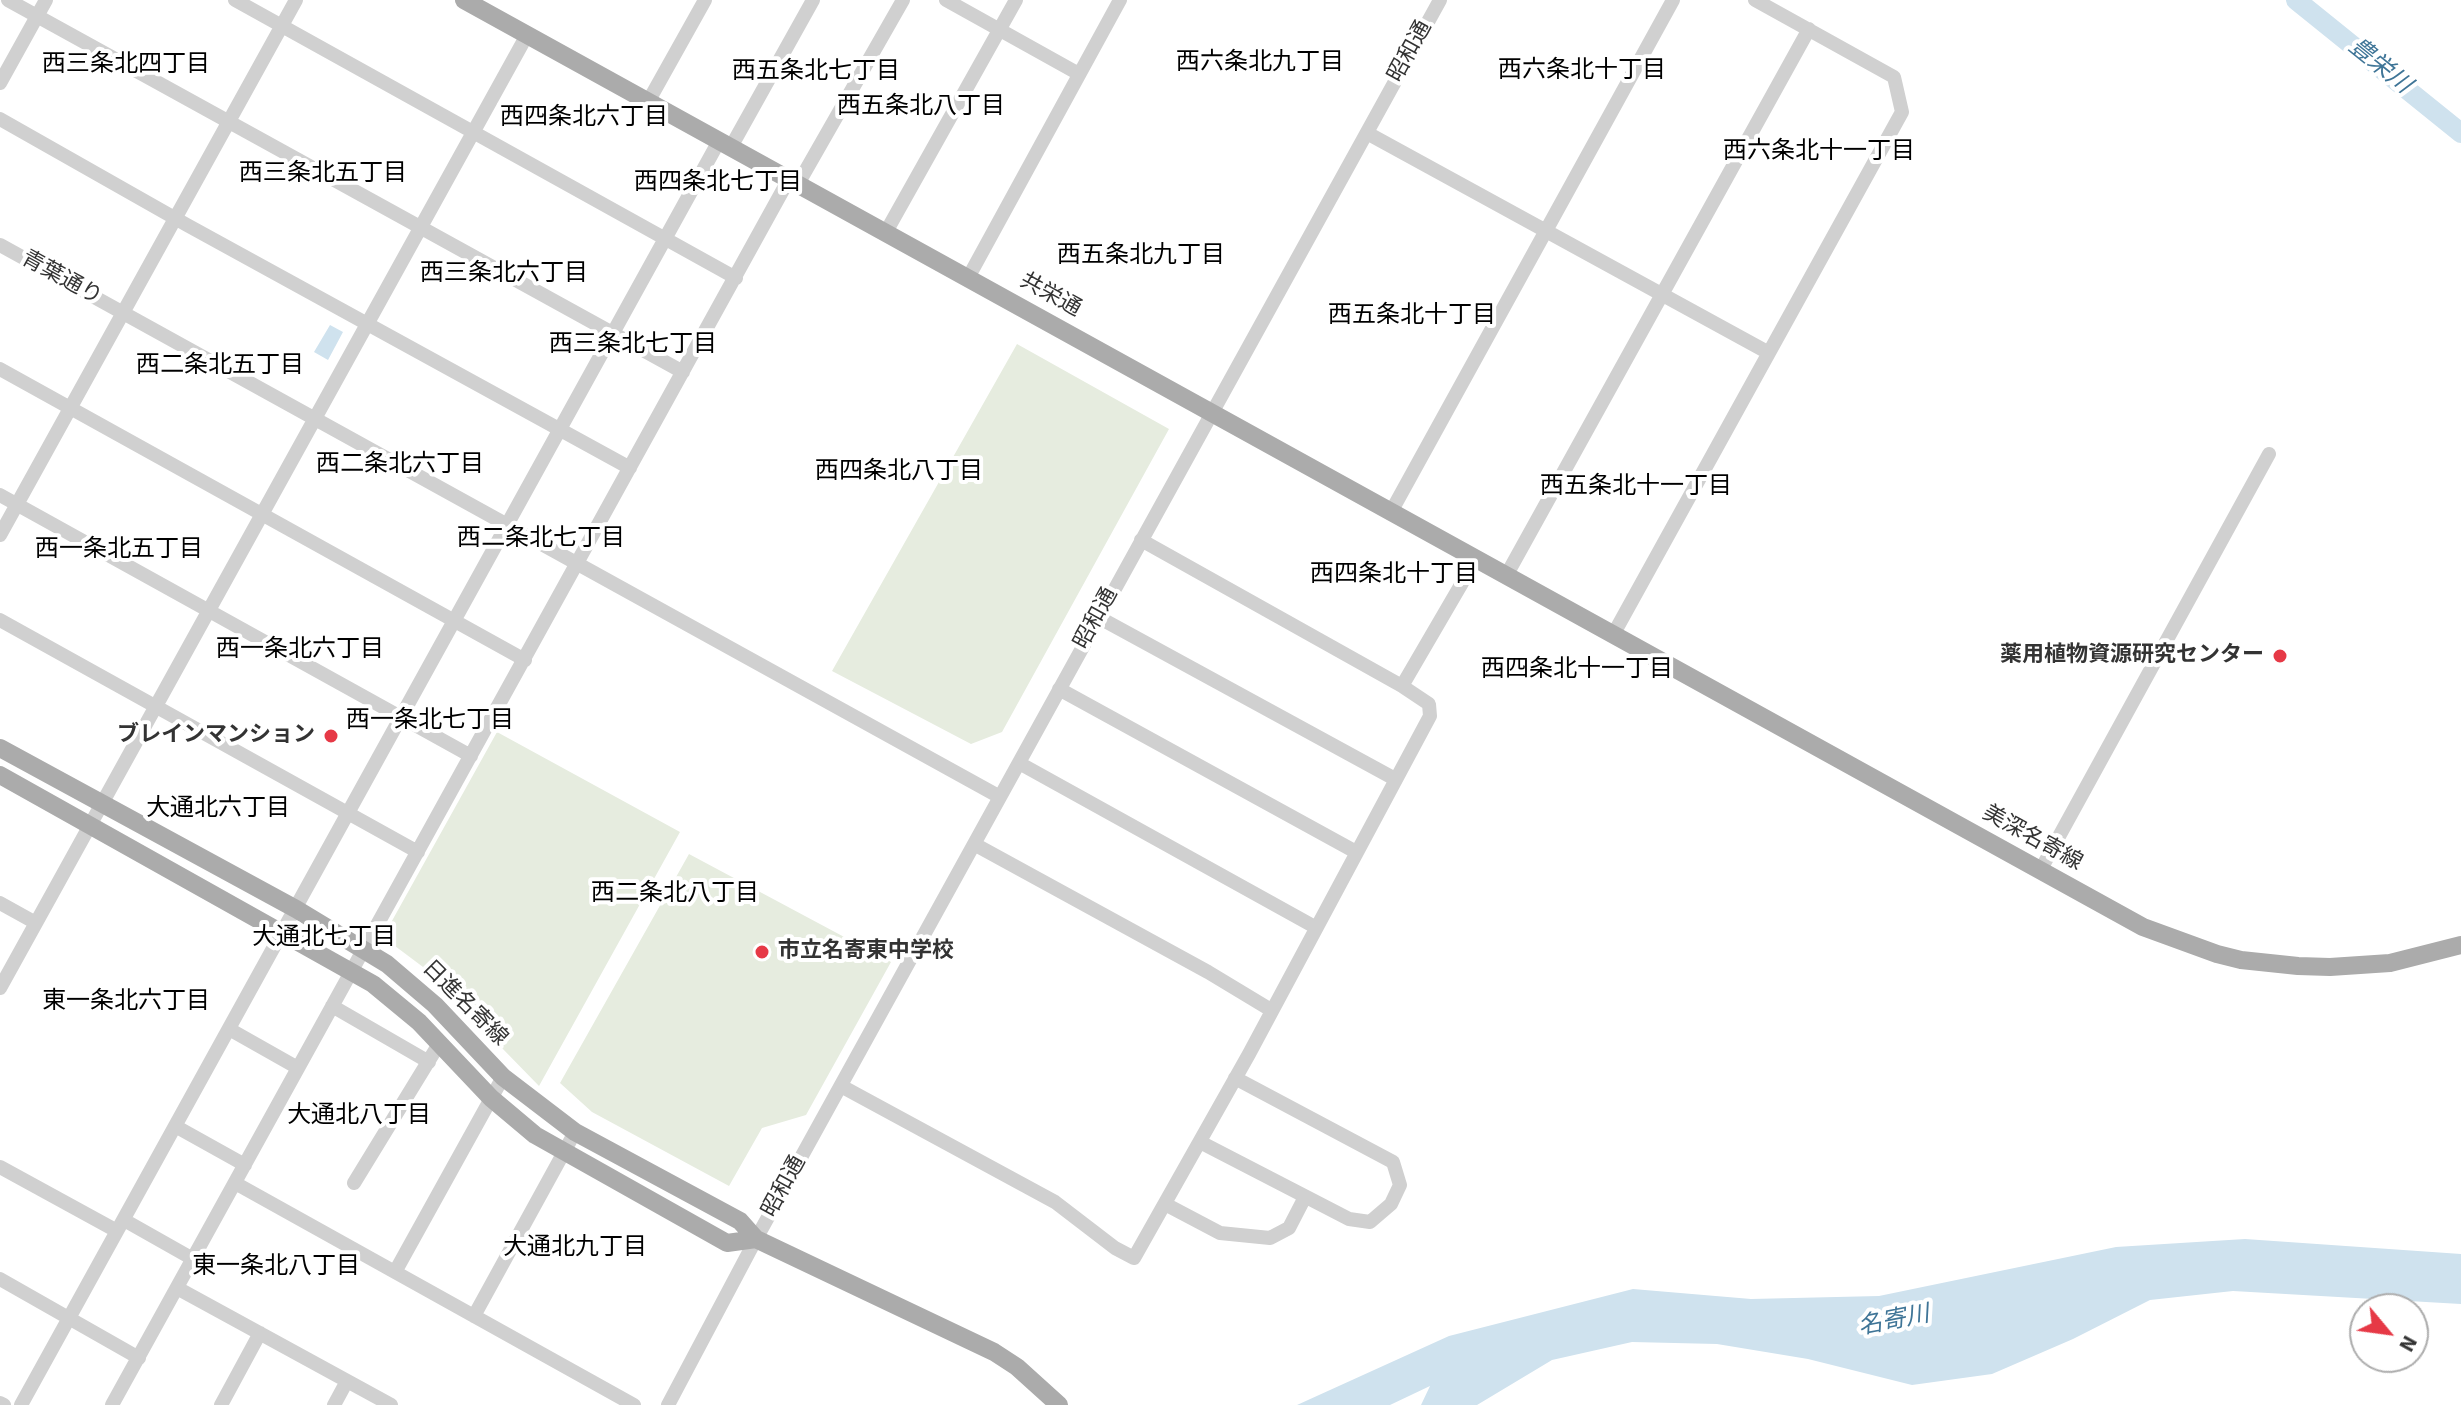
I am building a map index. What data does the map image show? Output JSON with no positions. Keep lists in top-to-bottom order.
{
  "streets": {
    "main road": ["共栄通", "美深名寄線", "日進名寄線"],
    "street": ["昭和通", "青葉通り"]
  },
  "crossings": [
    ["昭和通", "青葉通り"],
    ["昭和通", "共栄通"],
    ["昭和通", "日進名寄線"],
    ["共栄通", "美深名寄線"]
  ],
  "districts": [
    "西六条北九丁目",
    "西三条北四丁目",
    "西六条北十丁目",
    "西五条北七丁目",
    "西五条北八丁目",
    "西四条北六丁目",
    "西六条北十一丁目",
    "西三条北五丁目",
    "西四条北七丁目",
    "西五条北九丁目",
    "西三条北六丁目",
    "西五条北十丁目",
    "西三条北七丁目",
    "西二条北五丁目",
    "西二条北六丁目",
    "西四条北八丁目",
    "西五条北十一丁目",
    "西二条北七丁目",
    "西一条北五丁目",
    "西四条北十丁目",
    "西一条北六丁目",
    "西四条北十一丁目",
    "西一条北七丁目",
    "大通北六丁目",
    "西二条北八丁目",
    "大通北七丁目",
    "東一条北六丁目",
    "大通北八丁目",
    "大通北九丁目",
    "東一条北八丁目"
  ],
  "water": ["豊栄川", "名寄川"],
  "places": ["薬用植物資源研究センター", "ブレインマンション", "市立名寄東中学校"],
  "north": "bottom right"
}
